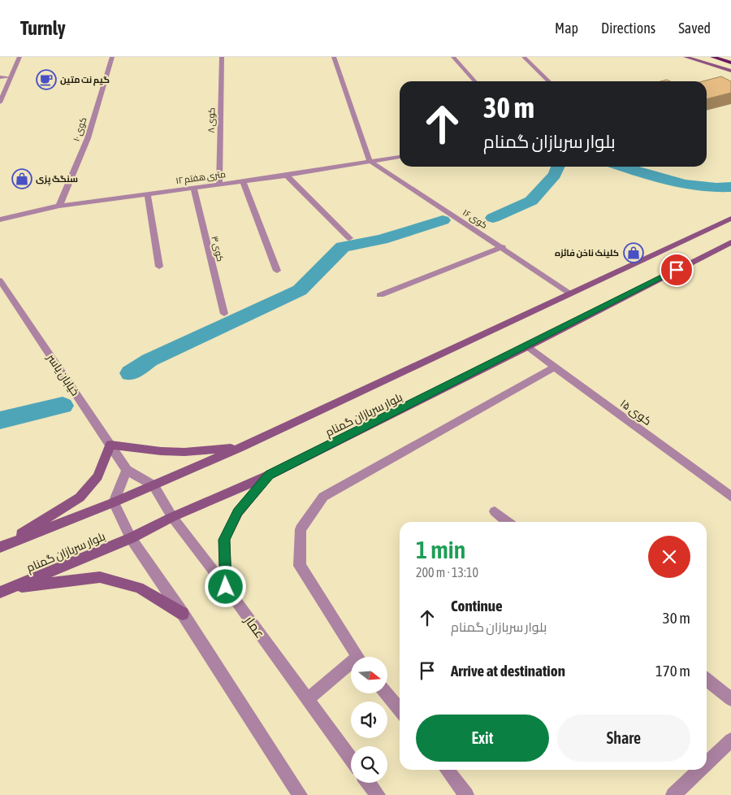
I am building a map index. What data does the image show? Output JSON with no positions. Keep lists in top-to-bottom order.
{
  "streets": {
    "main road": ["بلوار سربازان گمنام"],
    "street": [
      "کوی ۸",
      "کوی ۱۰",
      "۱۲ متری هفتم",
      "کوی ۱۶",
      "کوی ۳",
      "خیابان یاسر",
      "کوی ۱۵",
      "عمار"
    ]
  },
  "crossings": [
    ["کوی ۸", "۱۲ متری هفتم"],
    ["کوی ۱۰", "۱۲ متری هفتم"],
    ["۱۲ متری هفتم", "کوی ۱۶"],
    ["۱۲ متری هفتم", "کوی ۳"],
    ["کوی ۱۶", "بلوار سربازان گمنام"],
    ["خیابان یاسر", "بلوار سربازان گمنام"],
    ["خیابان یاسر", "عمار"],
    ["کوی ۱۵", "بلوار سربازان گمنام"],
    ["بلوار سربازان گمنام", "عمار"]
  ],
  "places": {
    "cafe": ["گیم نت متین"],
    "shop": ["سنگگ پزی", "کلینک ناخن فائزه"]
  },
  "north": "right",
  "page": {
    "header": "Turnly",
    "nav": ["Map", "Directions", "Saved"],
    "turn": ["30 m", "بلوار سربازان گمنام"],
    "heading": ["1 min", "200 m · 13:10"],
    "list": [
      {
        "name": "Continue",
        "note": "بلوار سربازان گمنام",
        "value": "30 m"
      },
      {
        "name": "Arrive at destination",
        "value": "170 m"
      }
    ],
    "buttons": ["Exit", "Share"]
  }
}
